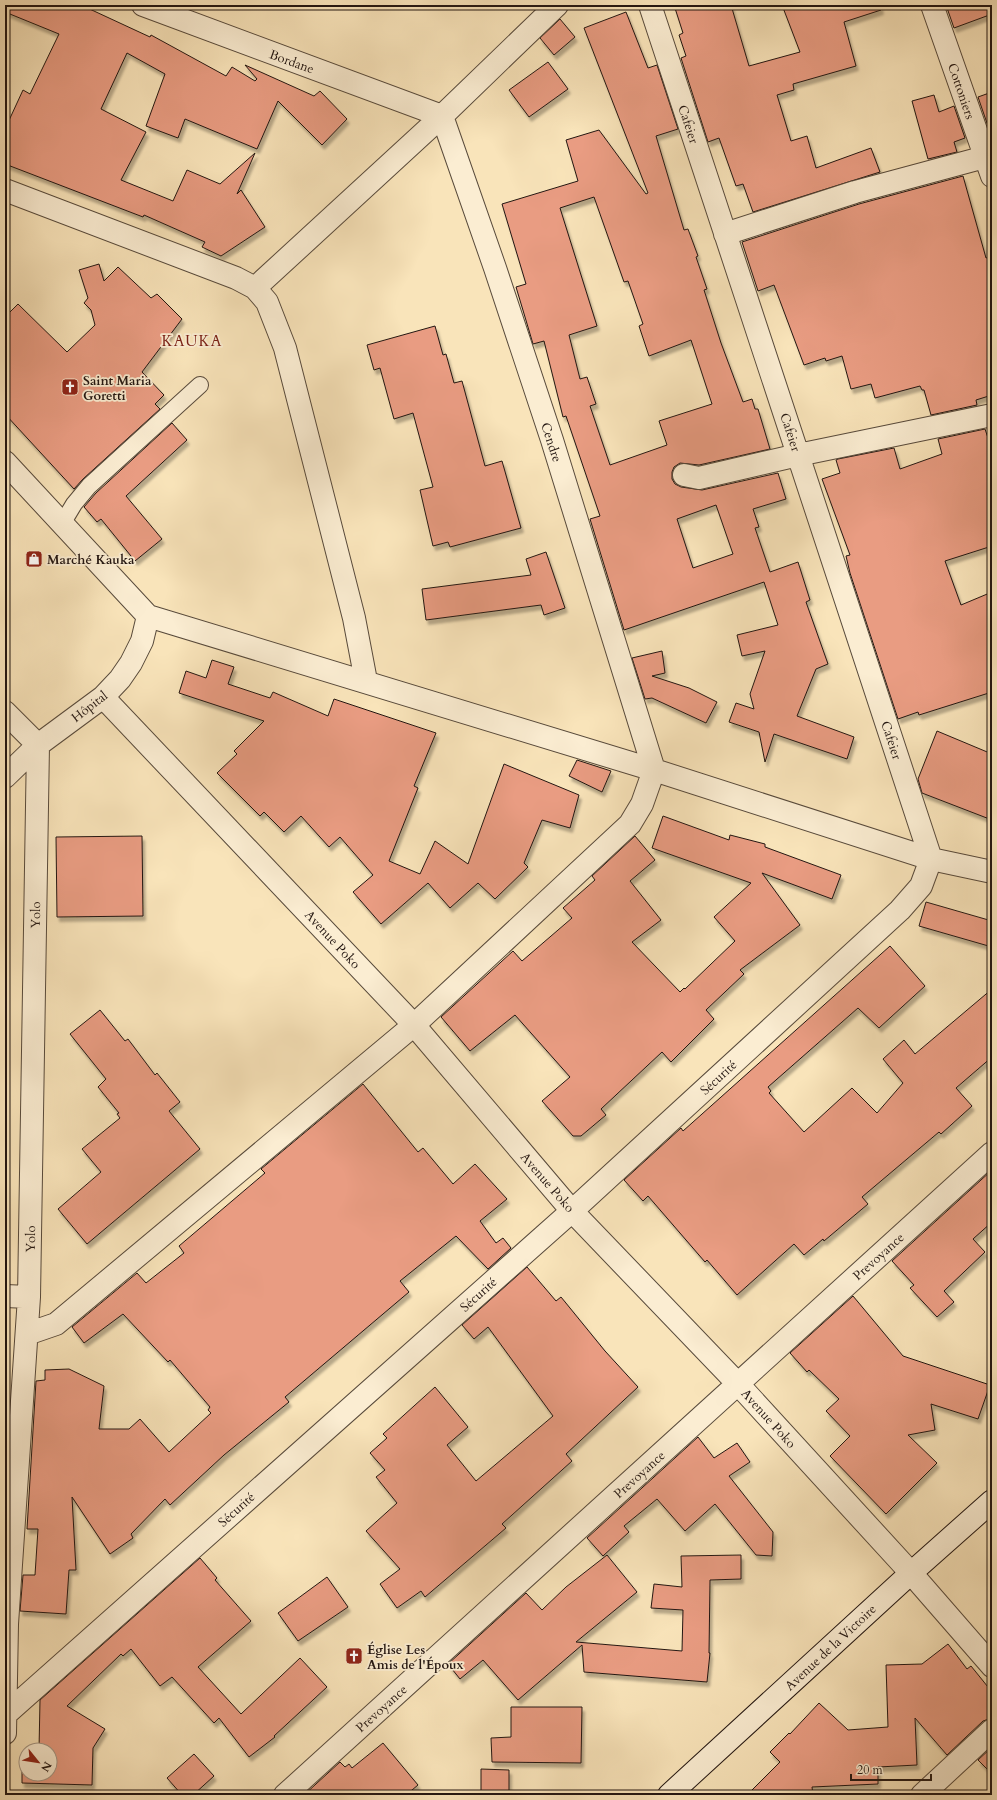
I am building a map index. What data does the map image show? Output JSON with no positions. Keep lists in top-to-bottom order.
{
  "streets": {
    "street": [
      "Bordane",
      "Cottoniers",
      "Cafeier",
      "Cendre",
      "Hôpital",
      "Yolo",
      "Avenue Poko",
      "Sécurité",
      "Prevoyance",
      "Avenue de la Victoire"
    ]
  },
  "crossings": [
    ["Bordane", "Cendre"],
    ["Cafeier", "Sécurité"],
    ["Hôpital", "Yolo"],
    ["Hôpital", "Avenue Poko"],
    ["Yolo", "Sécurité"],
    ["Avenue Poko", "Sécurité"],
    ["Avenue Poko", "Prevoyance"],
    ["Avenue Poko", "Avenue de la Victoire"]
  ],
  "districts": ["KAUKA"],
  "places": {
    "church": ["Saint Maria Goretti", "Église Les Amis de l'Époux"],
    "shop": ["Marché Kauka"]
  },
  "scale_bar": "20 m",
  "north": "bottom right"
}
